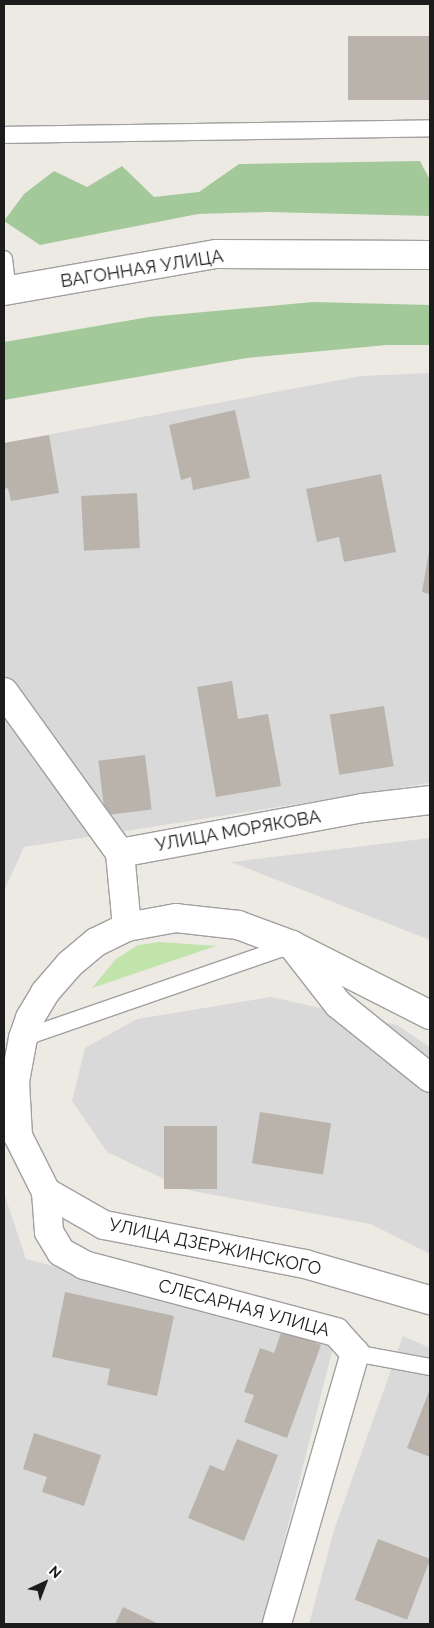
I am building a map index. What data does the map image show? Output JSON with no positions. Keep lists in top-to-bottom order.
{
  "streets": {
    "street": [
      "ВАГОННАЯ УЛИЦА",
      "УЛИЦА МОРЯКОВА",
      "УЛИЦА ДЗЕРЖИНСКОГО",
      "СЛЕСАРНАЯ УЛИЦА"
    ]
  },
  "crossings": [
    ["УЛИЦА ДЗЕРЖИНСКОГО", "СЛЕСАРНАЯ УЛИЦА"]
  ],
  "north": "top right"
}
